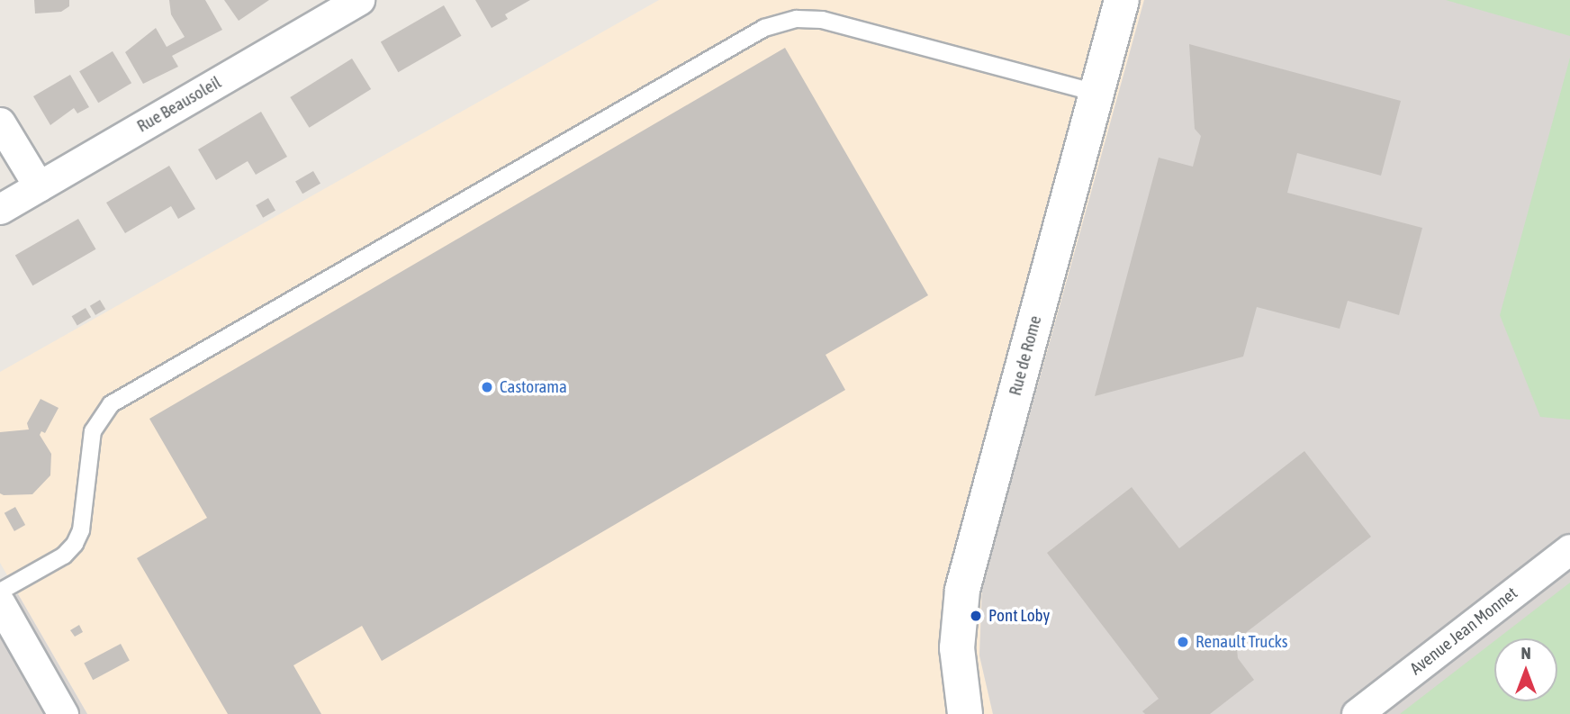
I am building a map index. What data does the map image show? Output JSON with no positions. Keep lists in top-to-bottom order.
{
  "streets": {
    "street": ["Rue Beausoleil", "Rue de Rome", "Avenue Jean Monnet"]
  },
  "places": ["Castorama", "Pont Loby", "Renault Trucks"],
  "north": "top"
}
